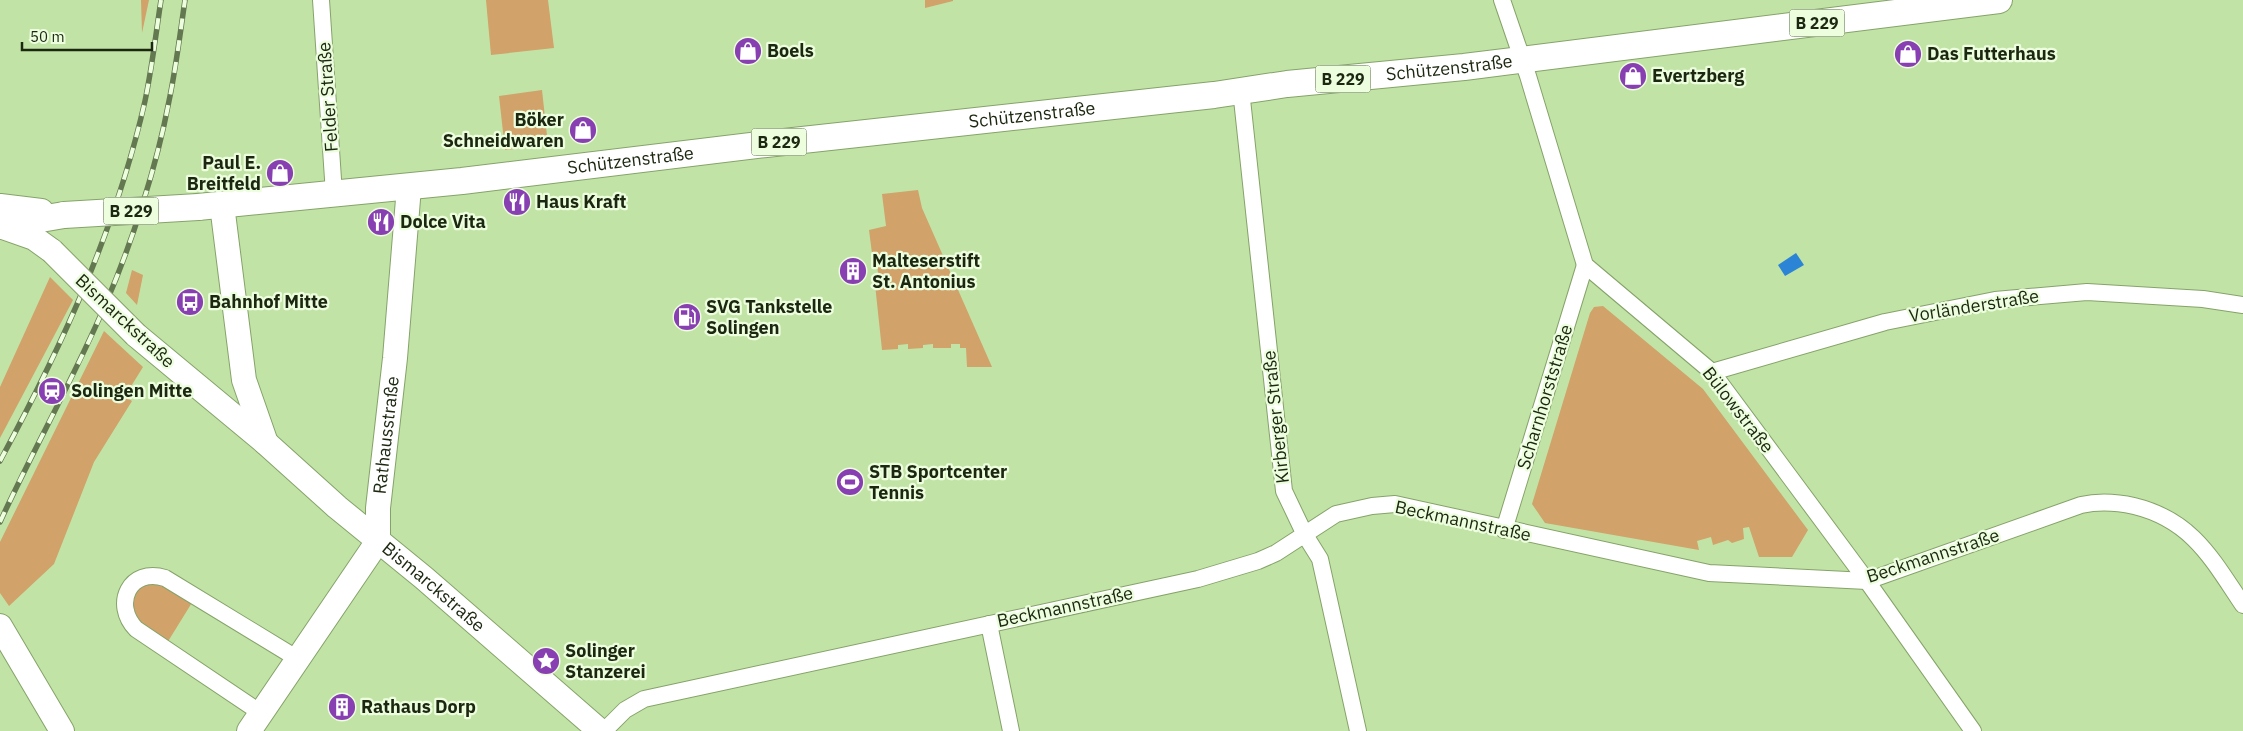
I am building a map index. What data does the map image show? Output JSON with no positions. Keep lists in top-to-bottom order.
{
  "streets": {
    "main road": [
      "B 229",
      "Schützenstraße",
      "Bismarckstraße",
      "Rathausstraße"
    ],
    "street": [
      "Felder Straße",
      "Vorländerstraße",
      "Scharnhorststraße",
      "Bülowstraße",
      "Kirberger Straße",
      "Beckmannstraße"
    ]
  },
  "crossings": [
    ["Schützenstraße", "Felder Straße"],
    ["Schützenstraße", "Bismarckstraße"],
    ["Schützenstraße", "Kirberger Straße"],
    ["Schützenstraße", "Rathausstraße"],
    ["Vorländerstraße", "Bülowstraße"],
    ["Bismarckstraße", "Rathausstraße"],
    ["Scharnhorststraße", "Bülowstraße"],
    ["Scharnhorststraße", "Beckmannstraße"],
    ["Bülowstraße", "Beckmannstraße"],
    ["Kirberger Straße", "Beckmannstraße"]
  ],
  "places": {
    "shop": [
      "Boels",
      "Das Futterhaus",
      "Evertzberg",
      "Böker Schneidwaren",
      "Paul E. Breitfeld"
    ],
    "restaurant": ["Haus Kraft", "Dolce Vita"],
    "building": ["Malteserstift St. Antonius", "Rathaus Dorp"],
    "bus stop": ["Bahnhof Mitte"],
    "fuel station": ["SVG Tankstelle Solingen"],
    "station": ["Solingen Mitte"],
    "sports": ["STB Sportcenter Tennis"],
    "place": ["Solinger Stanzerei"]
  },
  "scale_bar": "50 m"
}
